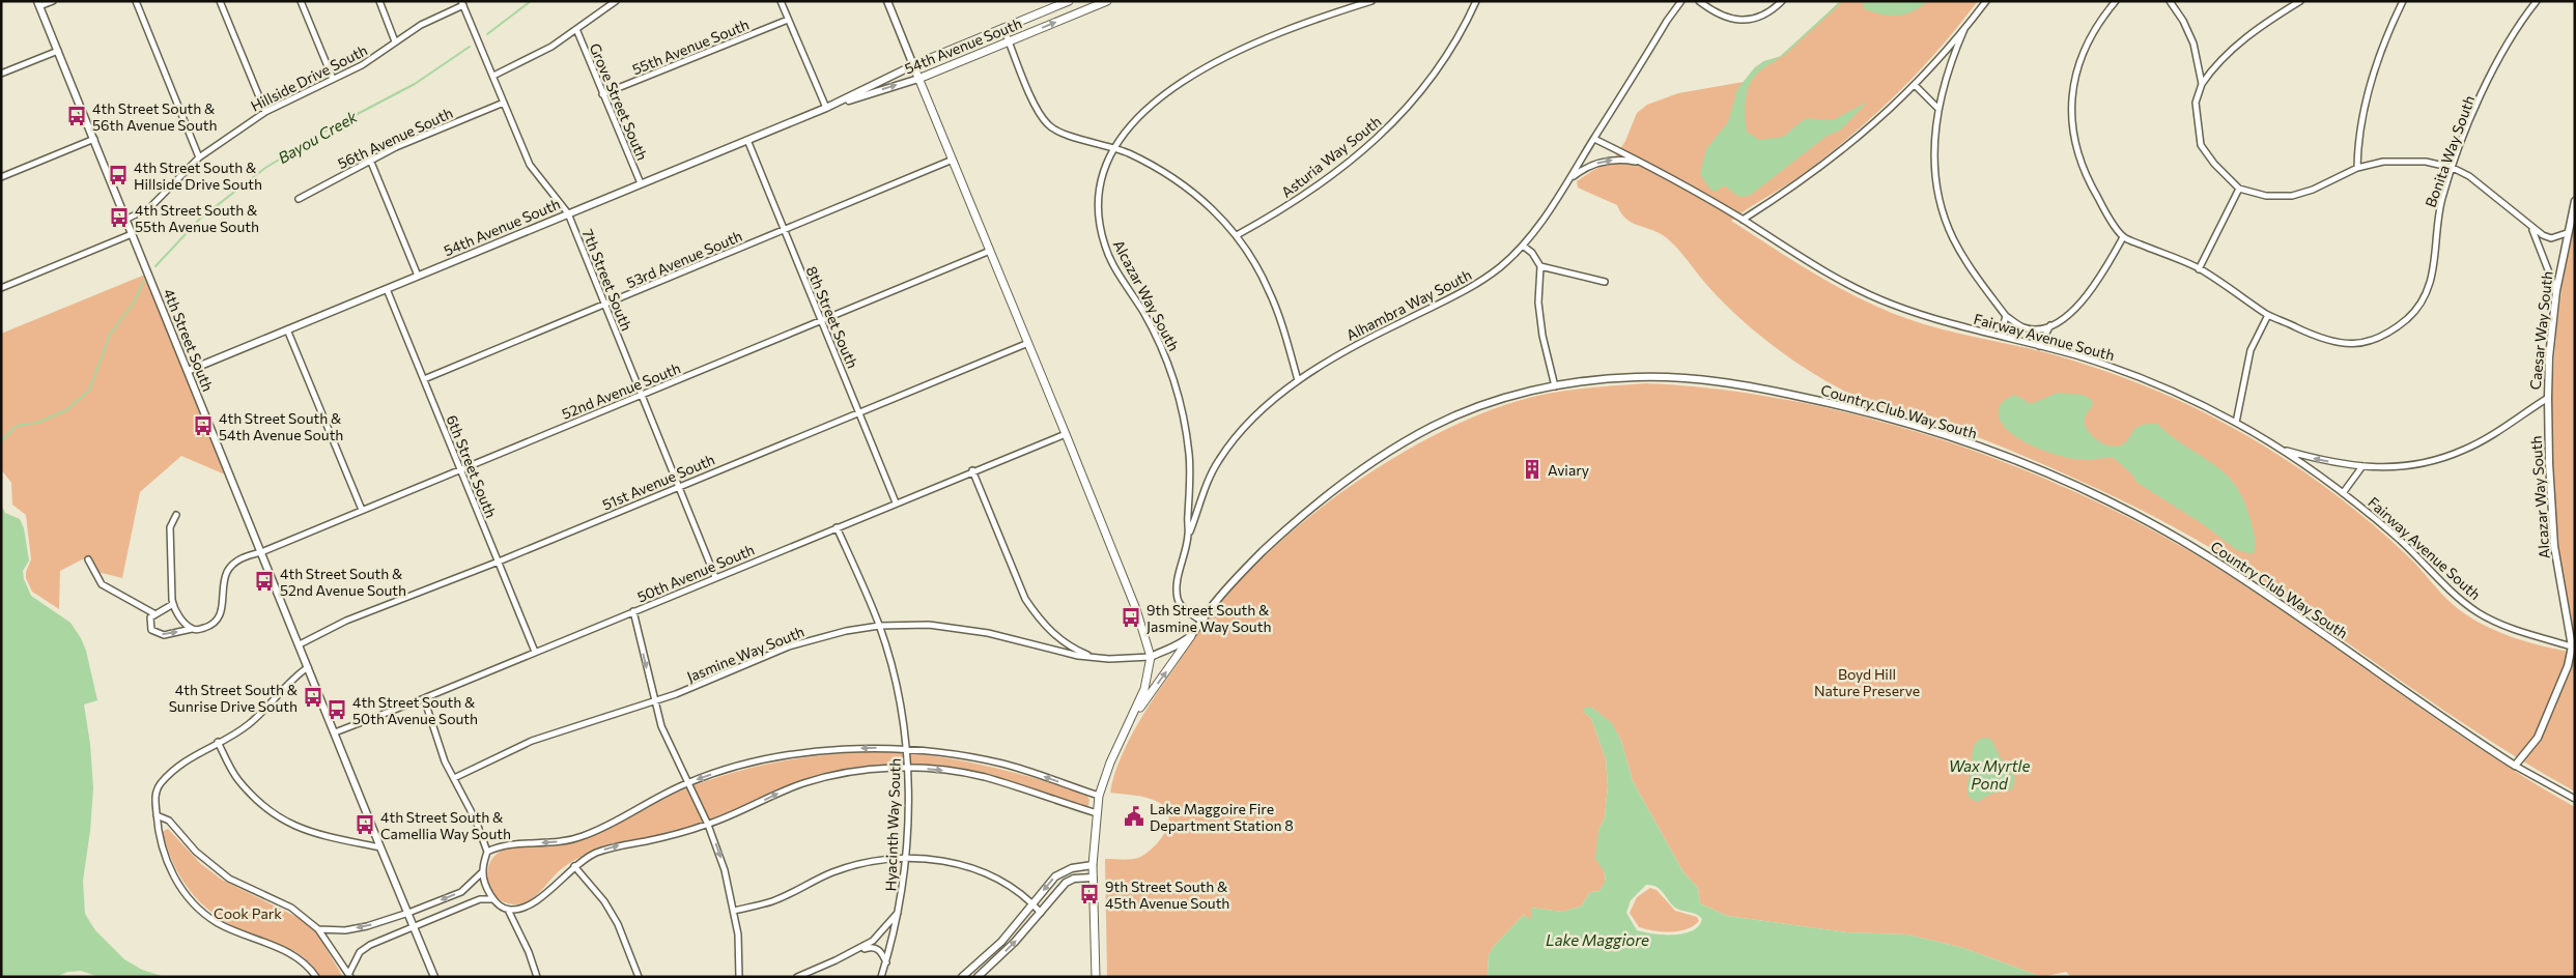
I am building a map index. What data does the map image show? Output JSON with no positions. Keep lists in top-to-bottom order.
{
  "streets": {
    "main road": ["54th Avenue South"],
    "street": [
      "55th Avenue South",
      "Hillside Drive South",
      "Grove Street South",
      "56th Avenue South",
      "Bonita Way South",
      "Asturia Way South",
      "53rd Avenue South",
      "7th Street South",
      "Alcazar Way South",
      "Alhambra Way South",
      "8th Street South",
      "Caesar Way South",
      "Fairway Avenue South",
      "4th Street South",
      "52nd Avenue South",
      "Country Club Way South",
      "6th Street South",
      "51st Avenue South",
      "50th Avenue South",
      "Jasmine Way South",
      "Hyacinth Way South"
    ]
  },
  "crossings": [
    ["54th Avenue South", "Grove Street South"],
    ["54th Avenue South", "7th Street South"],
    ["54th Avenue South", "8th Street South"],
    ["54th Avenue South", "4th Street South"],
    ["54th Avenue South", "6th Street South"],
    ["55th Avenue South", "Grove Street South"],
    ["Hillside Drive South", "7th Street South"],
    ["Hillside Drive South", "4th Street South"],
    ["56th Avenue South", "7th Street South"],
    ["53rd Avenue South", "7th Street South"],
    ["53rd Avenue South", "8th Street South"],
    ["53rd Avenue South", "6th Street South"],
    ["7th Street South", "52nd Avenue South"],
    ["7th Street South", "51st Avenue South"],
    ["7th Street South", "50th Avenue South"],
    ["Alcazar Way South", "Alhambra Way South"],
    ["Alcazar Way South", "Caesar Way South"],
    ["Alcazar Way South", "Fairway Avenue South"],
    ["Alcazar Way South", "Country Club Way South"],
    ["Alhambra Way South", "Fairway Avenue South"],
    ["8th Street South", "52nd Avenue South"],
    ["8th Street South", "51st Avenue South"],
    ["8th Street South", "50th Avenue South"],
    ["Caesar Way South", "Fairway Avenue South"],
    ["4th Street South", "52nd Avenue South"],
    ["4th Street South", "51st Avenue South"],
    ["4th Street South", "50th Avenue South"],
    ["52nd Avenue South", "6th Street South"],
    ["6th Street South", "51st Avenue South"],
    ["6th Street South", "50th Avenue South"],
    ["50th Avenue South", "Hyacinth Way South"],
    ["Jasmine Way South", "Hyacinth Way South"]
  ],
  "water": ["Bayou Creek", "Wax Myrtle Pond", "Lake Maggiore"],
  "parks": ["Boyd Hill Nature Preserve", "Cook Park"],
  "places": {
    "bus stop": [
      "4th Street South & 56th Avenue South",
      "4th Street South & Hillside Drive South",
      "4th Street South & 55th Avenue South",
      "4th Street South & 54th Avenue South",
      "4th Street South & 52nd Avenue South",
      "9th Street South & Jasmine Way South",
      "4th Street South & Sunrise Drive South",
      "4th Street South & 50th Avenue South",
      "4th Street South & Camellia Way South",
      "9th Street South & 45th Avenue South"
    ],
    "building": ["Aviary"],
    "public building": ["Lake Maggoire Fire Department Station 8"]
  }
}
